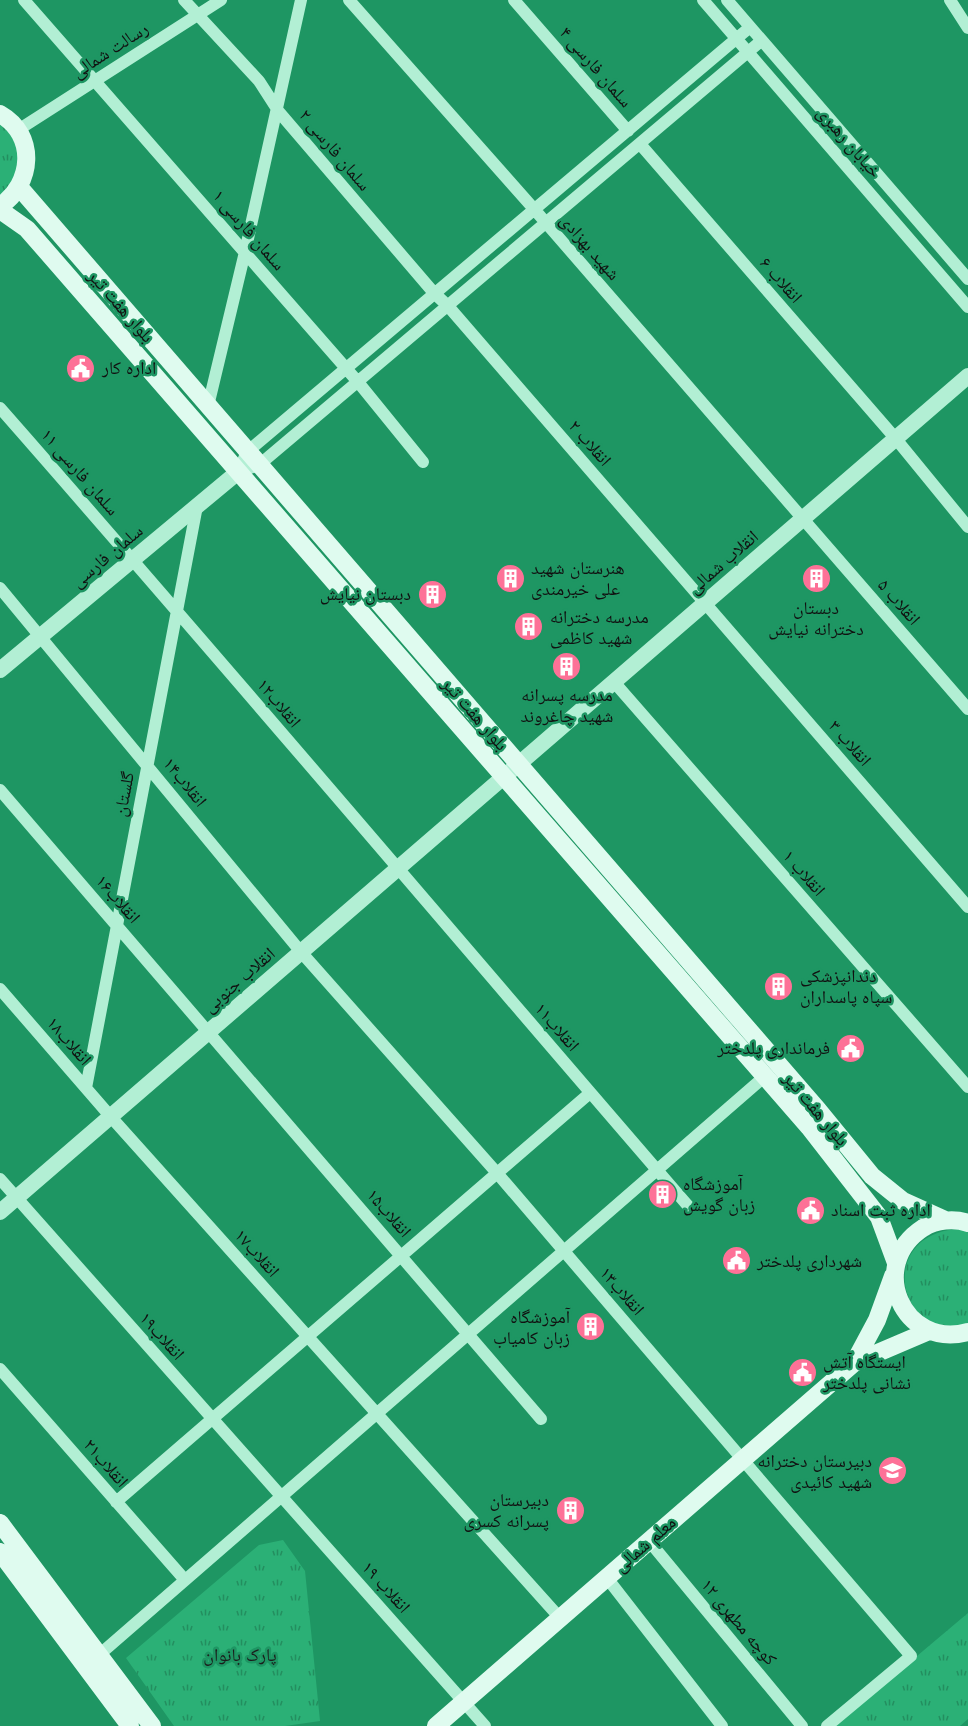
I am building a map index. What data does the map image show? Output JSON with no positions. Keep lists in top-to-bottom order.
{
  "streets": {
    "main road": ["بلوار هفت تیر", "معلم شمالی"],
    "street": [
      "رسالت شمالی",
      "سلمان فارسی ۴",
      "خیابان رهبری",
      "سلمان فارسی ۲",
      "سلمان فارسی ۱",
      "شهید بهزادی",
      "انقلاب ۶",
      "انقلاب ۲",
      "سلمان فارسی ۱۱",
      "سلمان فارسی",
      "انقلاب شمالی",
      "انقلاب ۵",
      "انقلاب۱۲",
      "انقلاب ۳",
      "انقلاب۱۴",
      "گلستان",
      "انقلاب ۱",
      "انقلاب۱۶",
      "انقلاب جنوبی",
      "انقلاب۱۱",
      "انقلاب۱۸",
      "انقلاب۱۵",
      "انقلاب۱۷",
      "انقلاب۱۳",
      "انقلاب۱۹",
      "انقلاب۲۱",
      "انقلاب ۱۹",
      "کوچه مطهری ۱۲"
    ]
  },
  "crossings": [
    ["رسالت شمالی", "سلمان فارسی ۲"],
    ["رسالت شمالی", "سلمان فارسی ۱"],
    ["سلمان فارسی ۲", "انقلاب ۲"],
    ["شهید بهزادی", "انقلاب شمالی"],
    ["شهید بهزادی", "انقلاب ۵"],
    ["انقلاب ۶", "انقلاب شمالی"],
    ["بلوار هفت تیر", "سلمان فارسی"],
    ["بلوار هفت تیر", "انقلاب شمالی"],
    ["بلوار هفت تیر", "انقلاب جنوبی"],
    ["انقلاب ۲", "انقلاب شمالی"],
    ["انقلاب ۲", "انقلاب ۳"],
    ["سلمان فارسی ۱۱", "سلمان فارسی"],
    ["سلمان فارسی ۱۱", "انقلاب۱۲"],
    ["سلمان فارسی", "انقلاب۱۲"],
    ["سلمان فارسی", "انقلاب۱۴"],
    ["سلمان فارسی", "گلستان"],
    ["انقلاب شمالی", "انقلاب ۵"],
    ["انقلاب شمالی", "انقلاب ۳"],
    ["انقلاب شمالی", "انقلاب ۱"],
    ["انقلاب شمالی", "انقلاب جنوبی"],
    ["انقلاب۱۲", "گلستان"],
    ["انقلاب۱۲", "انقلاب جنوبی"],
    ["انقلاب۱۲", "انقلاب۱۱"],
    ["انقلاب۱۴", "گلستان"],
    ["انقلاب۱۴", "انقلاب جنوبی"],
    ["انقلاب۱۴", "انقلاب۱۳"],
    ["گلستان", "انقلاب۱۶"],
    ["گلستان", "انقلاب۱۸"],
    ["انقلاب۱۶", "انقلاب جنوبی"],
    ["انقلاب۱۶", "انقلاب۱۵"],
    ["انقلاب جنوبی", "انقلاب۱۱"],
    ["انقلاب جنوبی", "انقلاب۱۸"],
    ["انقلاب جنوبی", "انقلاب۱۵"],
    ["انقلاب جنوبی", "انقلاب۱۷"],
    ["انقلاب جنوبی", "انقلاب۱۳"],
    ["انقلاب جنوبی", "انقلاب۱۹"],
    ["انقلاب۱۸", "انقلاب۱۷"],
    ["انقلاب۱۷", "معلم شمالی"],
    ["انقلاب۱۳", "معلم شمالی"],
    ["انقلاب۱۹", "انقلاب ۱۹"],
    ["معلم شمالی", "انقلاب ۱۹"],
    ["معلم شمالی", "کوچه مطهری ۱۲"]
  ],
  "parks": ["پارک بانوان"],
  "places": {
    "public building": [
      "اداره کار",
      "فرمانداری پلدختر",
      "اداره ثبت اسناد",
      "شهرداری پلدختر",
      "ایستگاه آتش نشانی پلدختر"
    ],
    "building": [
      "هنرستان شهید علی خیرمندی",
      "دبستان دخترانه نیایش",
      "دبستان نیایش",
      "مدرسه دخترانه شهید کاظمی",
      "مدرسه پسرانه شهید چاغروند",
      "دندانپزشکی سپاه پاسداران",
      "آموزشگاه زبان گویش",
      "آموزشگاه زبان کامیاب",
      "دبیرستان پسرانه کسری"
    ],
    "school or university": ["دبیرستان دخترانه شهید کائیدی"]
  }
}
